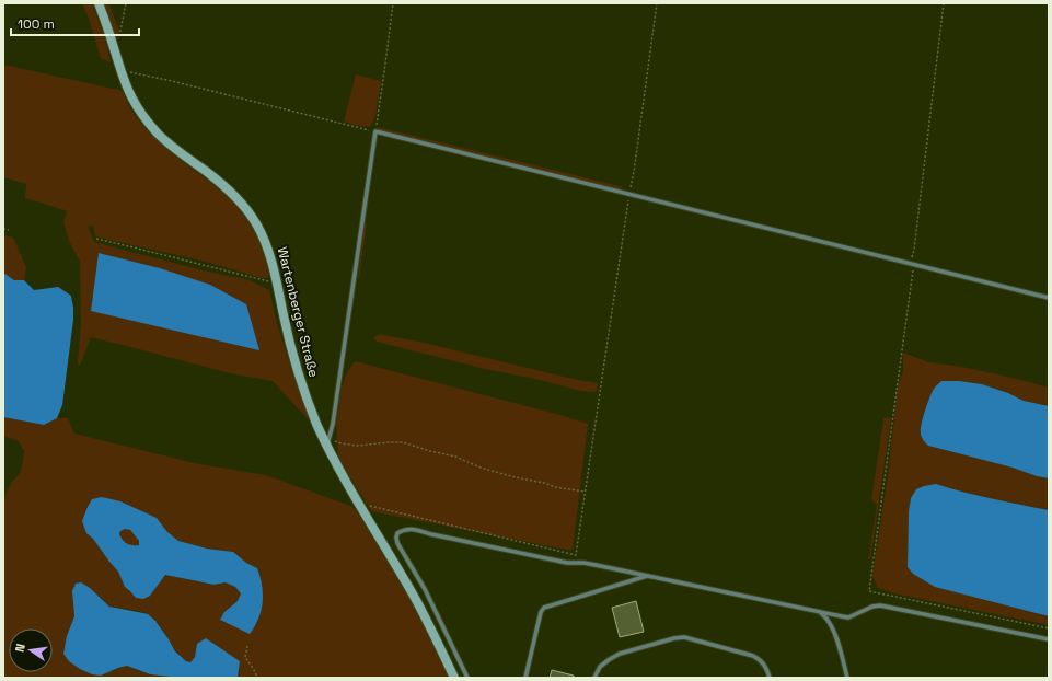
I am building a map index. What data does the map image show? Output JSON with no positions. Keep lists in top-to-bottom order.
{
  "streets": {
    "main road": ["Wartenberger Straße"]
  },
  "scale_bar": "100 m",
  "north": "left"
}
